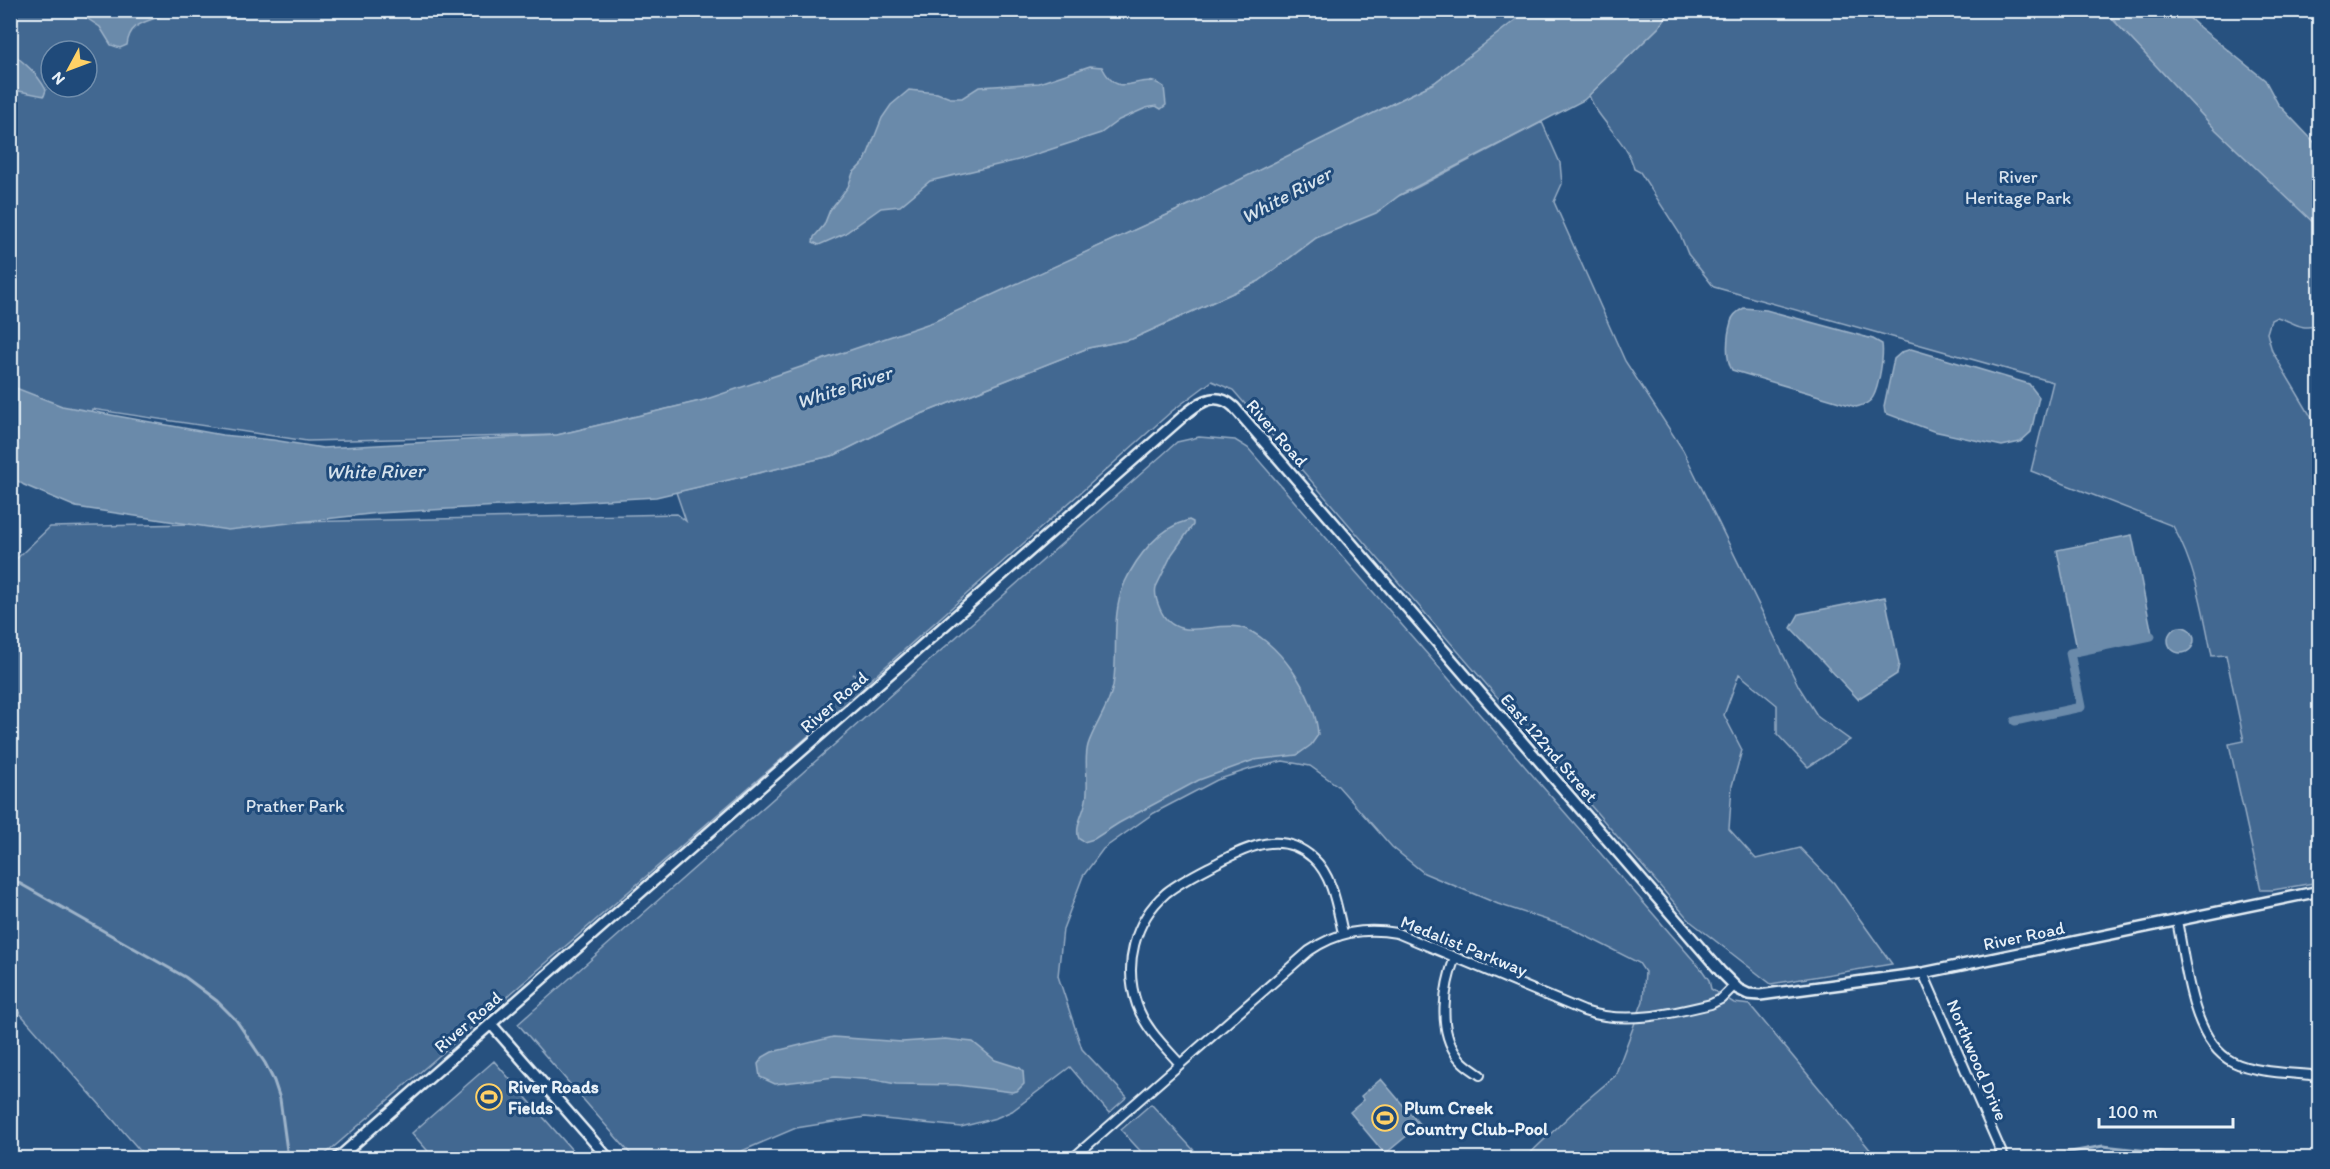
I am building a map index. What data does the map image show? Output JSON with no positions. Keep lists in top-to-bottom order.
{
  "streets": {
    "street": [
      "River Road",
      "East 122nd Street",
      "Medalist Parkway",
      "Northwood Drive"
    ]
  },
  "crossings": [
    ["River Road", "East 122nd Street"],
    ["River Road", "Medalist Parkway"],
    ["River Road", "Northwood Drive"],
    ["East 122nd Street", "Medalist Parkway"]
  ],
  "water": ["White River"],
  "parks": ["River Heritage Park", "Prather Park"],
  "places": {
    "sports": ["River Roads Fields", "Plum Creek Country Club-Pool"]
  },
  "scale_bar": "100 m",
  "north": "bottom left"
}
